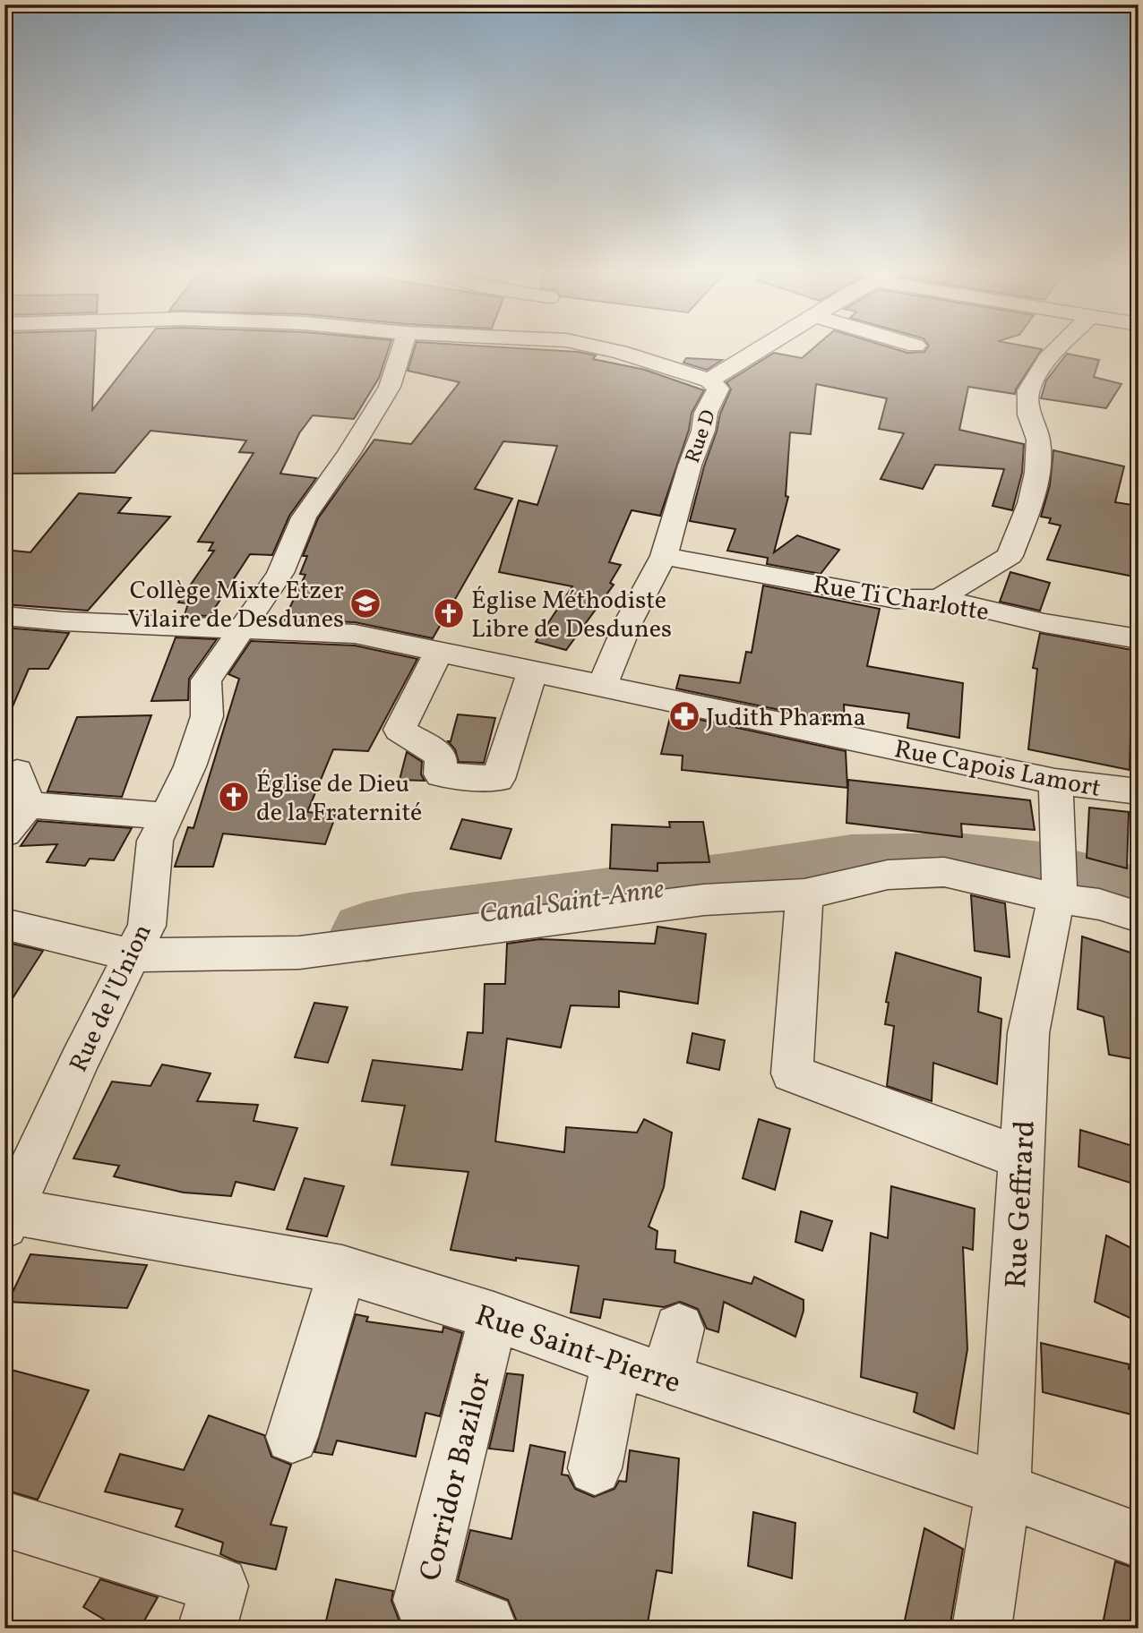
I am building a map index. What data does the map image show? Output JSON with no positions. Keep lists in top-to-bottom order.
{
  "streets": {
    "street": [
      "Rue D",
      "Rue Ti Charlotte",
      "Rue Capois Lamort",
      "Rue de l'Union",
      "Rue Geffrard",
      "Rue Saint-Pierre",
      "Corridor Bazilor"
    ]
  },
  "crossings": [
    ["Rue D", "Rue Ti Charlotte"],
    ["Rue D", "Rue Capois Lamort"],
    ["Rue Capois Lamort", "Rue de l'Union"],
    ["Rue Capois Lamort", "Rue Geffrard"],
    ["Rue de l'Union", "Rue Saint-Pierre"],
    ["Rue Geffrard", "Rue Saint-Pierre"],
    ["Rue Saint-Pierre", "Corridor Bazilor"]
  ],
  "water": ["Canal Saint-Anne"],
  "places": {
    "school or university": ["Collège Mixte Etzer Vilaire de Desdunes"],
    "church": ["Église Méthodiste Libre de Desdunes", "Église de Dieu de la Fraternité"],
    "pharmacy": ["Judith Pharma"]
  }
}
